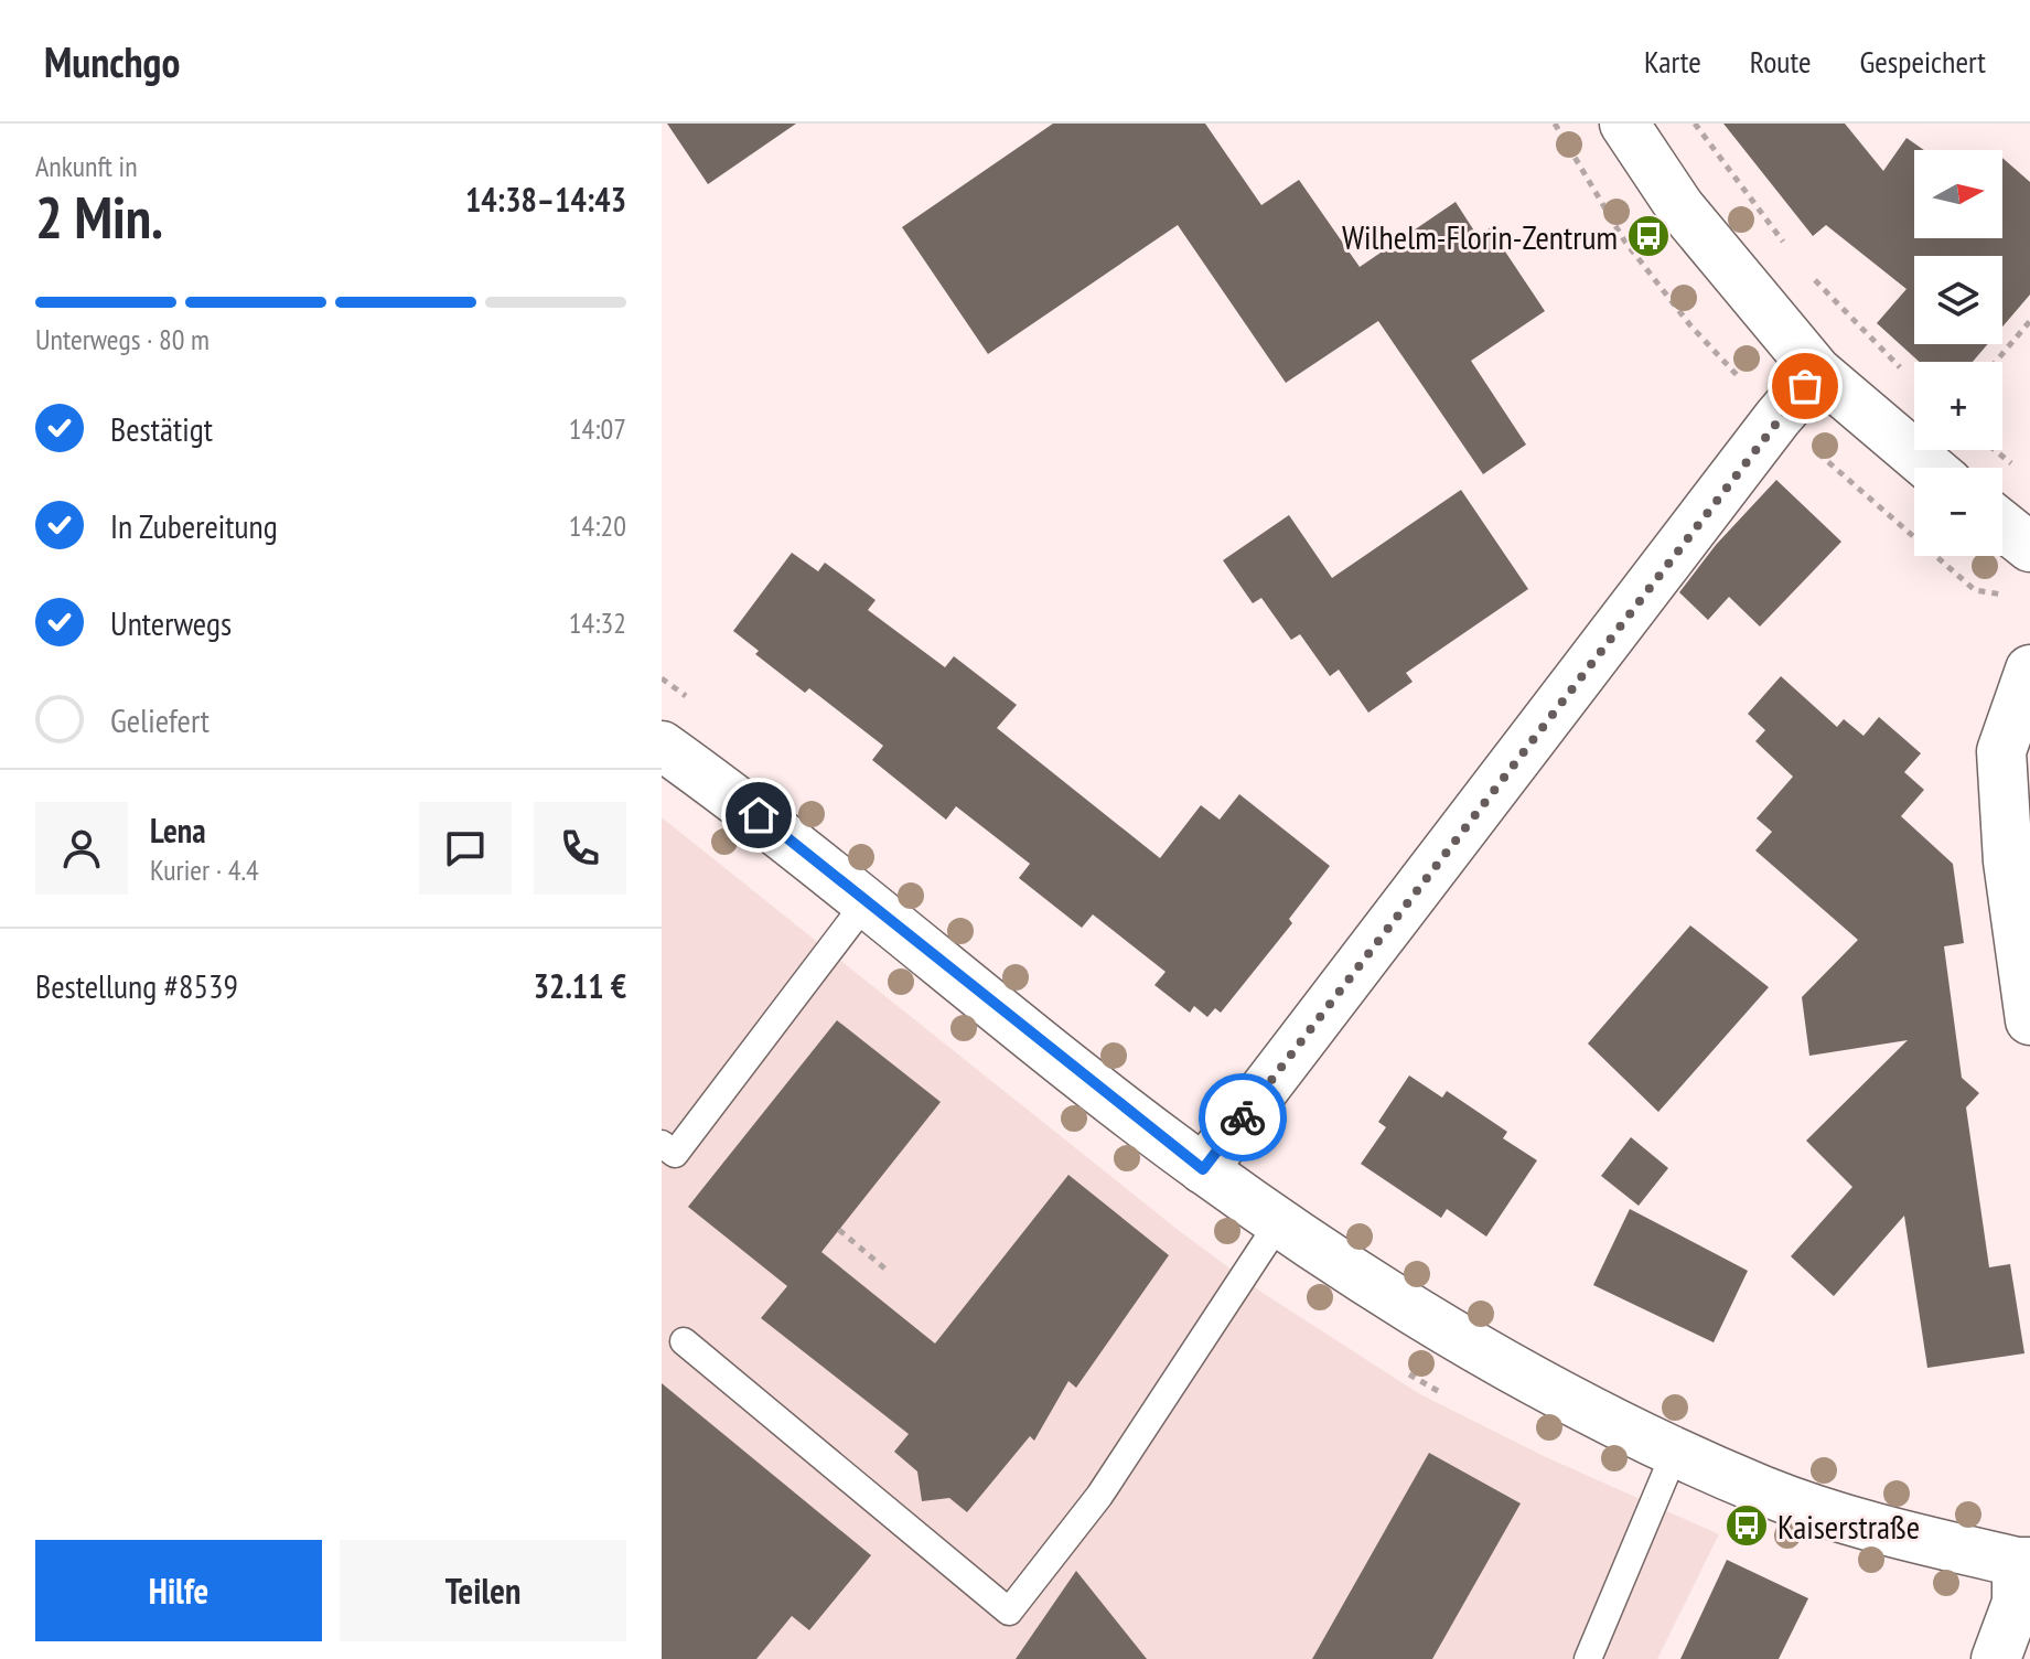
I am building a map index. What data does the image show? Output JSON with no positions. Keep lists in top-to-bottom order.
{
  "places": {
    "bus stop": ["Wilhelm-Florin-Zentrum", "Kaiserstraße"]
  },
  "north": "right",
  "page": {
    "header": "Munchgo",
    "nav": ["Karte", "Route", "Gespeichert"],
    "heading": ["2 Min.", "Ankunft in", "14:38–14:43"],
    "panel": [
      "Lena",
      "Kurier · 4.4",
      "Bestellung #8539",
      "32.11 €"
    ],
    "map_buttons": ["+", "−"],
    "bar": "Unterwegs · 80 m",
    "list": [
      ["Bestätigt", "14:07"],
      ["In Zubereitung", "14:20"],
      ["Unterwegs", "14:32"],
      "Geliefert"
    ],
    "buttons": ["Hilfe", "Teilen"]
  }
}
